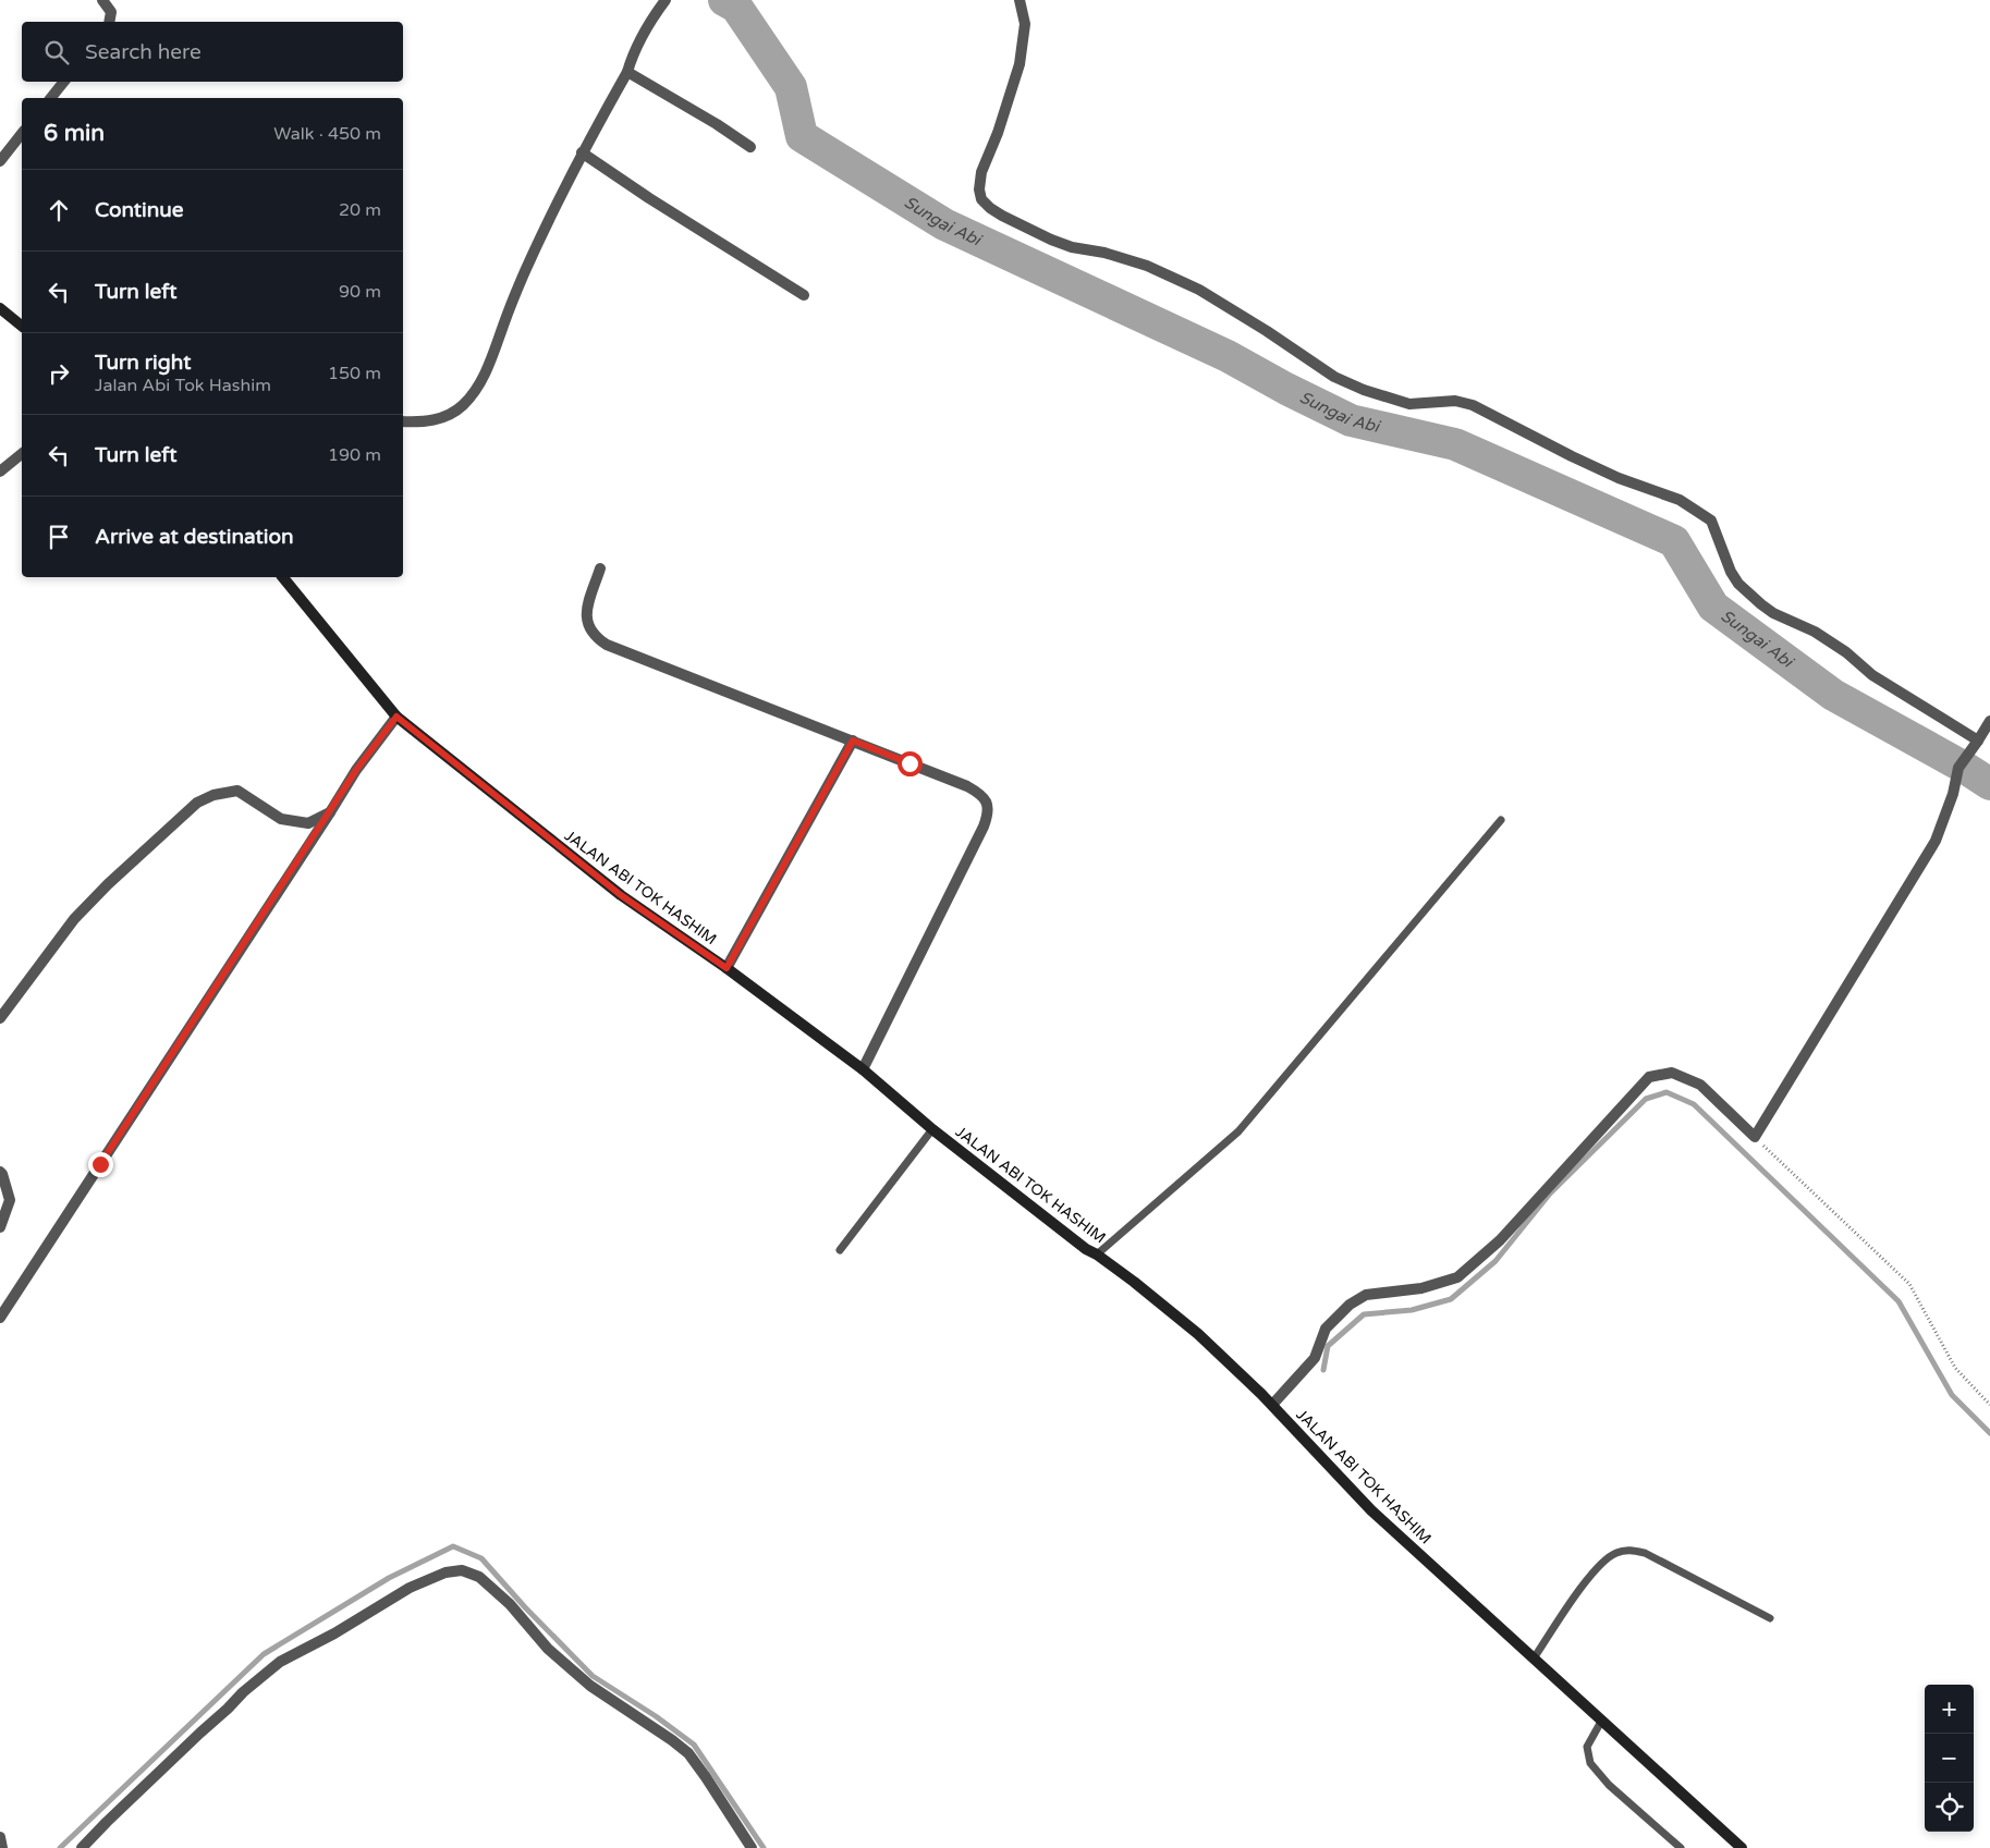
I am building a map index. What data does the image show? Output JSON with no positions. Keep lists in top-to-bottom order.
{
  "streets": {
    "main road": ["JALAN ABI TOK HASHIM"]
  },
  "water": ["Sungai Abi"],
  "page": {
    "search": "Search here",
    "heading": ["6 min", "Walk · 450 m"],
    "list": [
      ["Continue", "20 m"],
      ["Turn left", "90 m"],
      ["Turn right", "Jalan Abi Tok Hashim", "150 m"],
      ["Turn left", "190 m"],
      "Arrive at destination"
    ],
    "map_buttons": ["+", "−"]
  }
}
